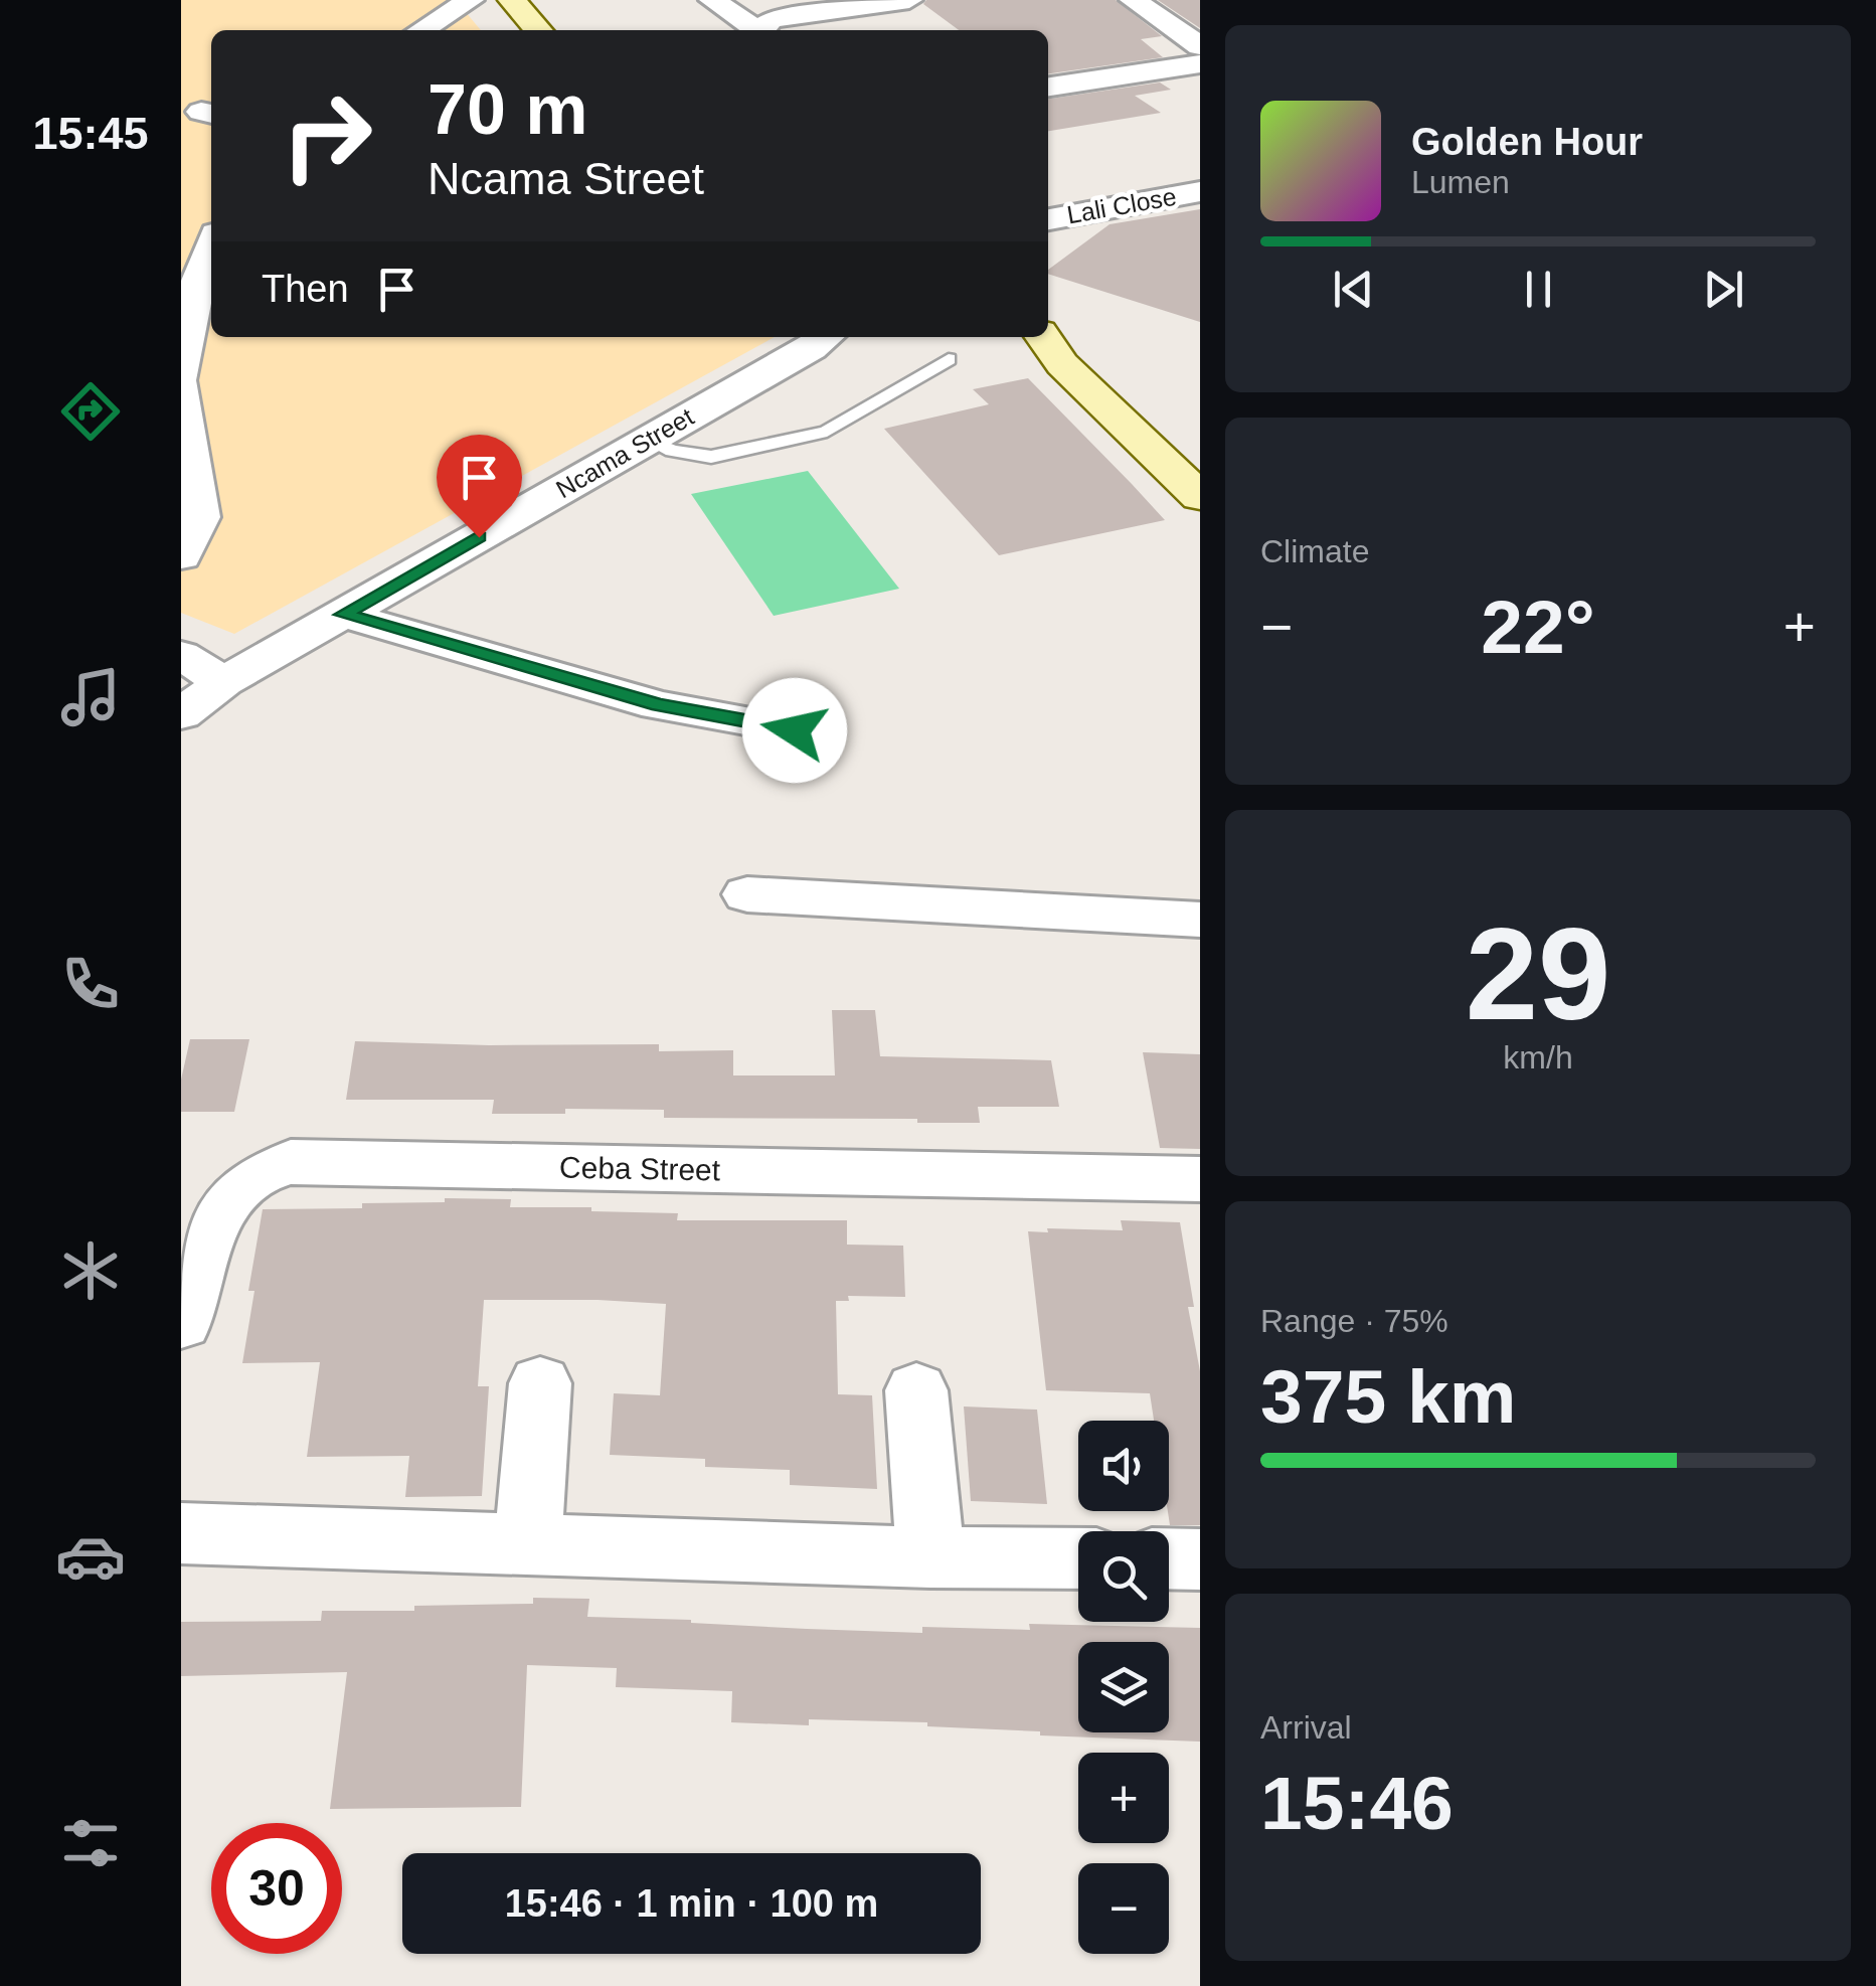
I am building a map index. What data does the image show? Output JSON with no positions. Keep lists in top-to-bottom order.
{
  "streets": {
    "street": ["Lali Close", "Ncama Street", "Ceba Street"]
  },
  "page": {
    "tabs": "15:45",
    "turn": ["70 m", "Ncama Street"],
    "song": ["Golden Hour", "Lumen"],
    "then": "Then",
    "tile": [
      "Climate",
      ["29", "km/h"],
      ["Range · 75%", "375 km"],
      ["Arrival", "15:46"]
    ],
    "heat": ["−", "22°", "+"],
    "map_buttons": ["+", "−"],
    "limit": "30",
    "trip": "15:46 · 1 min · 100 m"
  }
}
